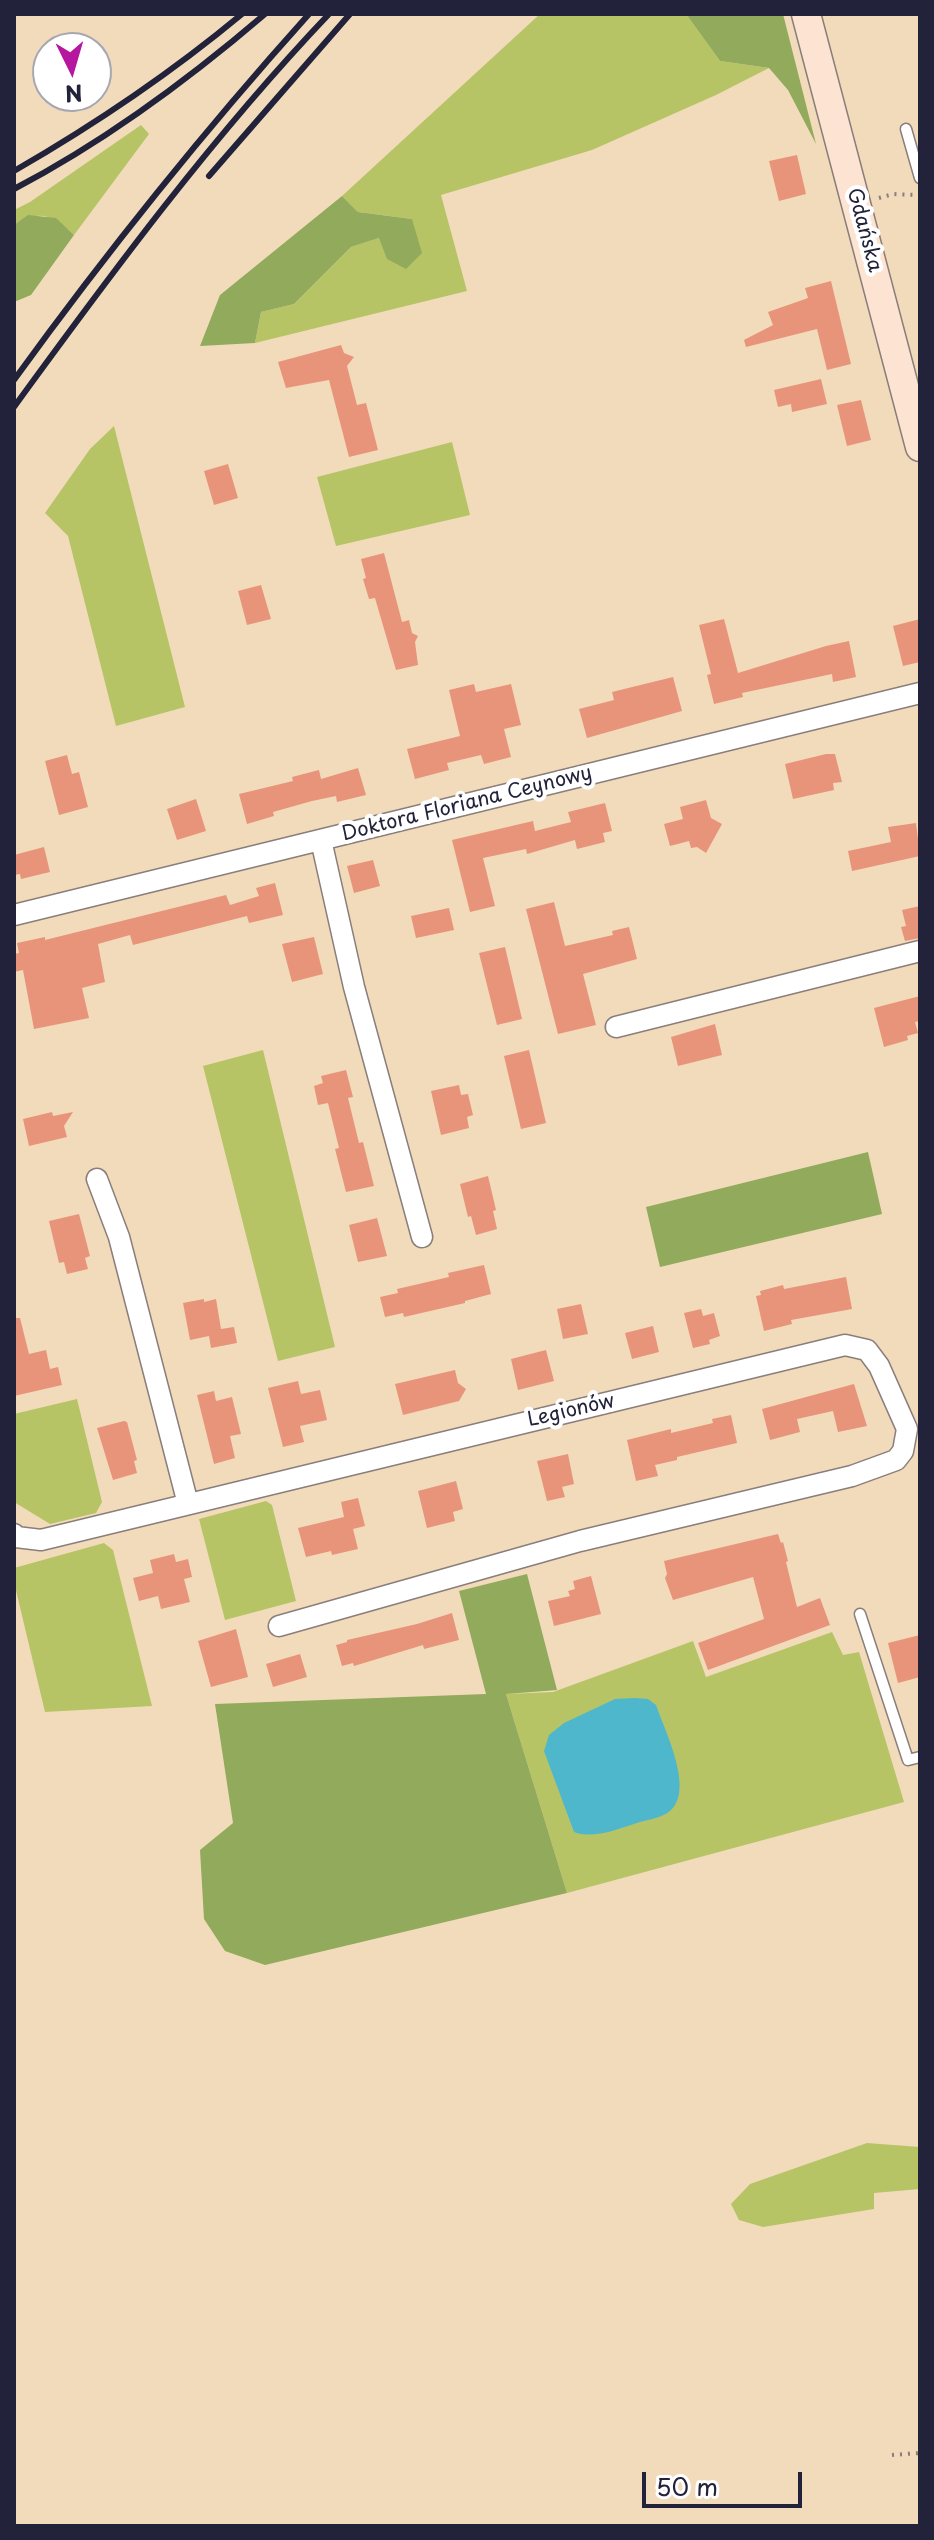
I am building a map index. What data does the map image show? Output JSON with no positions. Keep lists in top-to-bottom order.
{
  "streets": {
    "main road": ["Gdańska"],
    "street": ["Doktora Floriana Ceynowy", "Legionów"]
  },
  "scale_bar": "50 m",
  "north": "bottom"
}
